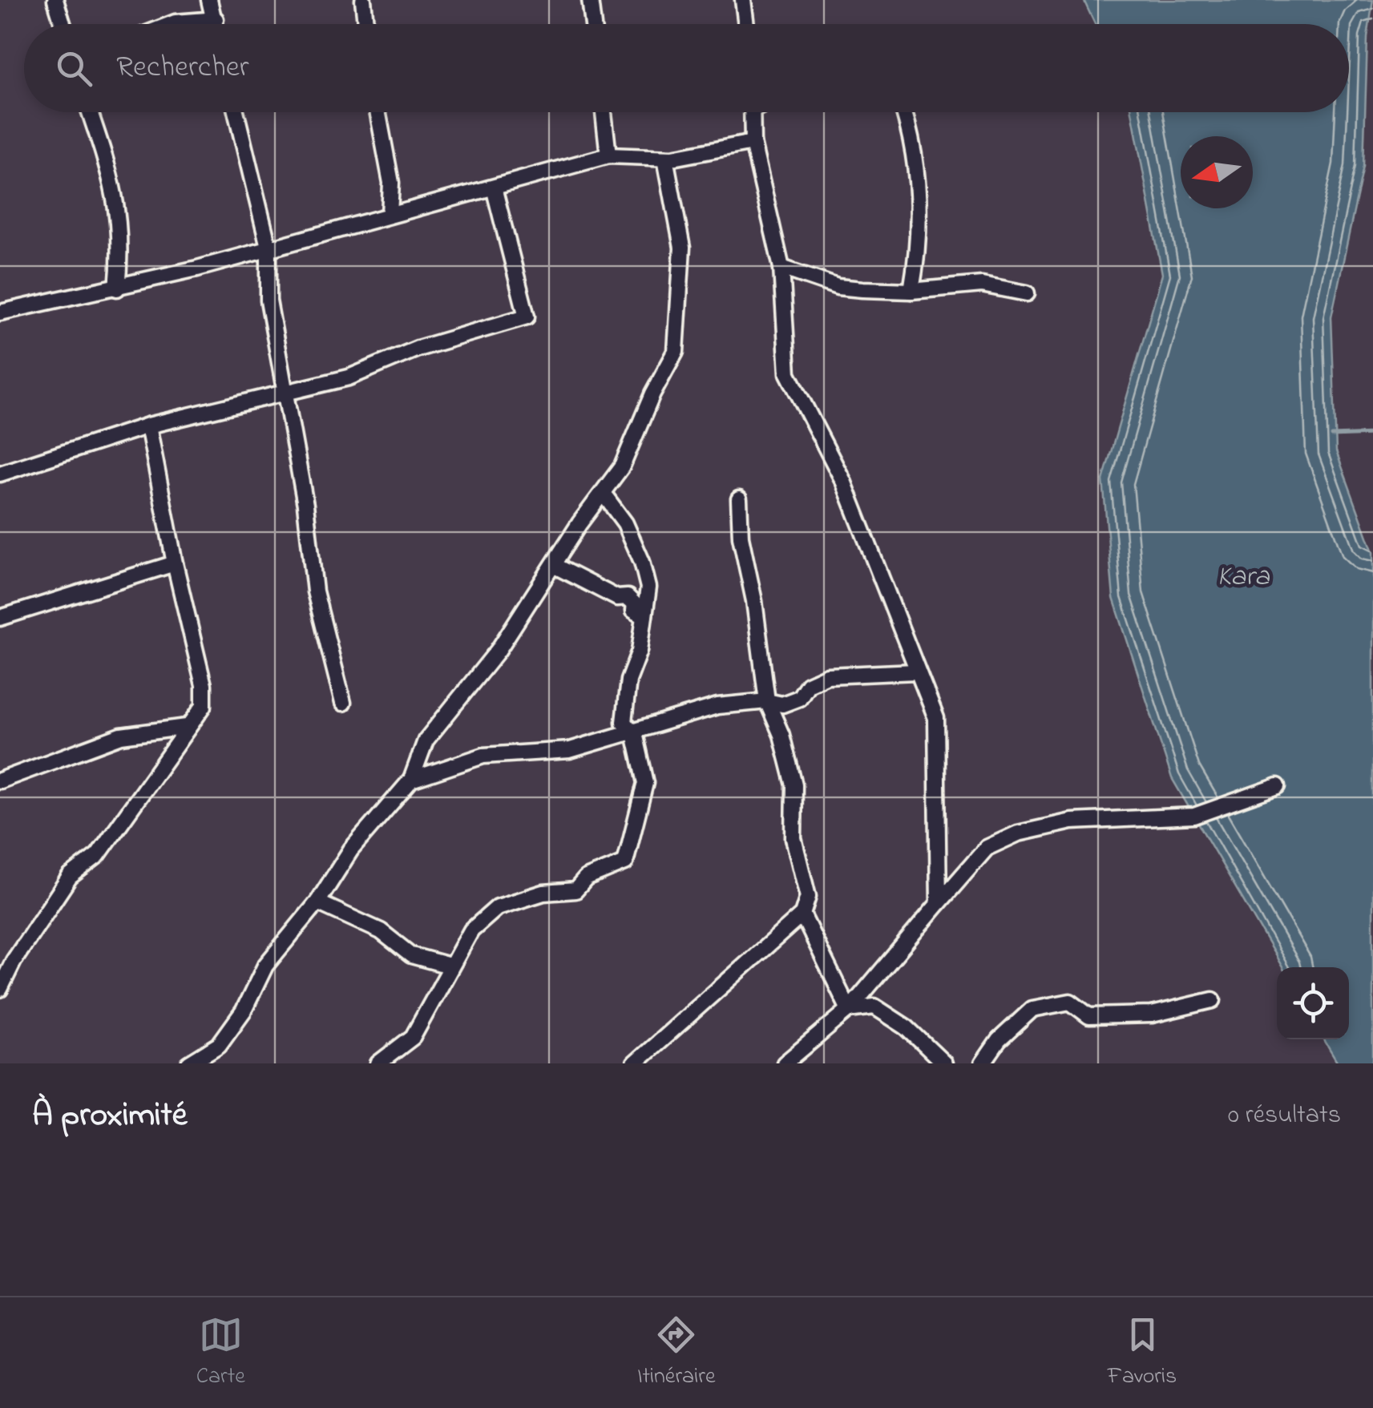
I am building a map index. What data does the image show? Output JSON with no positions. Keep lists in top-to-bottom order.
{
  "water": ["Kara"],
  "north": "left",
  "page": {
    "search": "Rechercher",
    "heading": ["À proximité", "0 résultats"],
    "nav": ["Carte", "Itinéraire", "Favoris"]
  }
}
